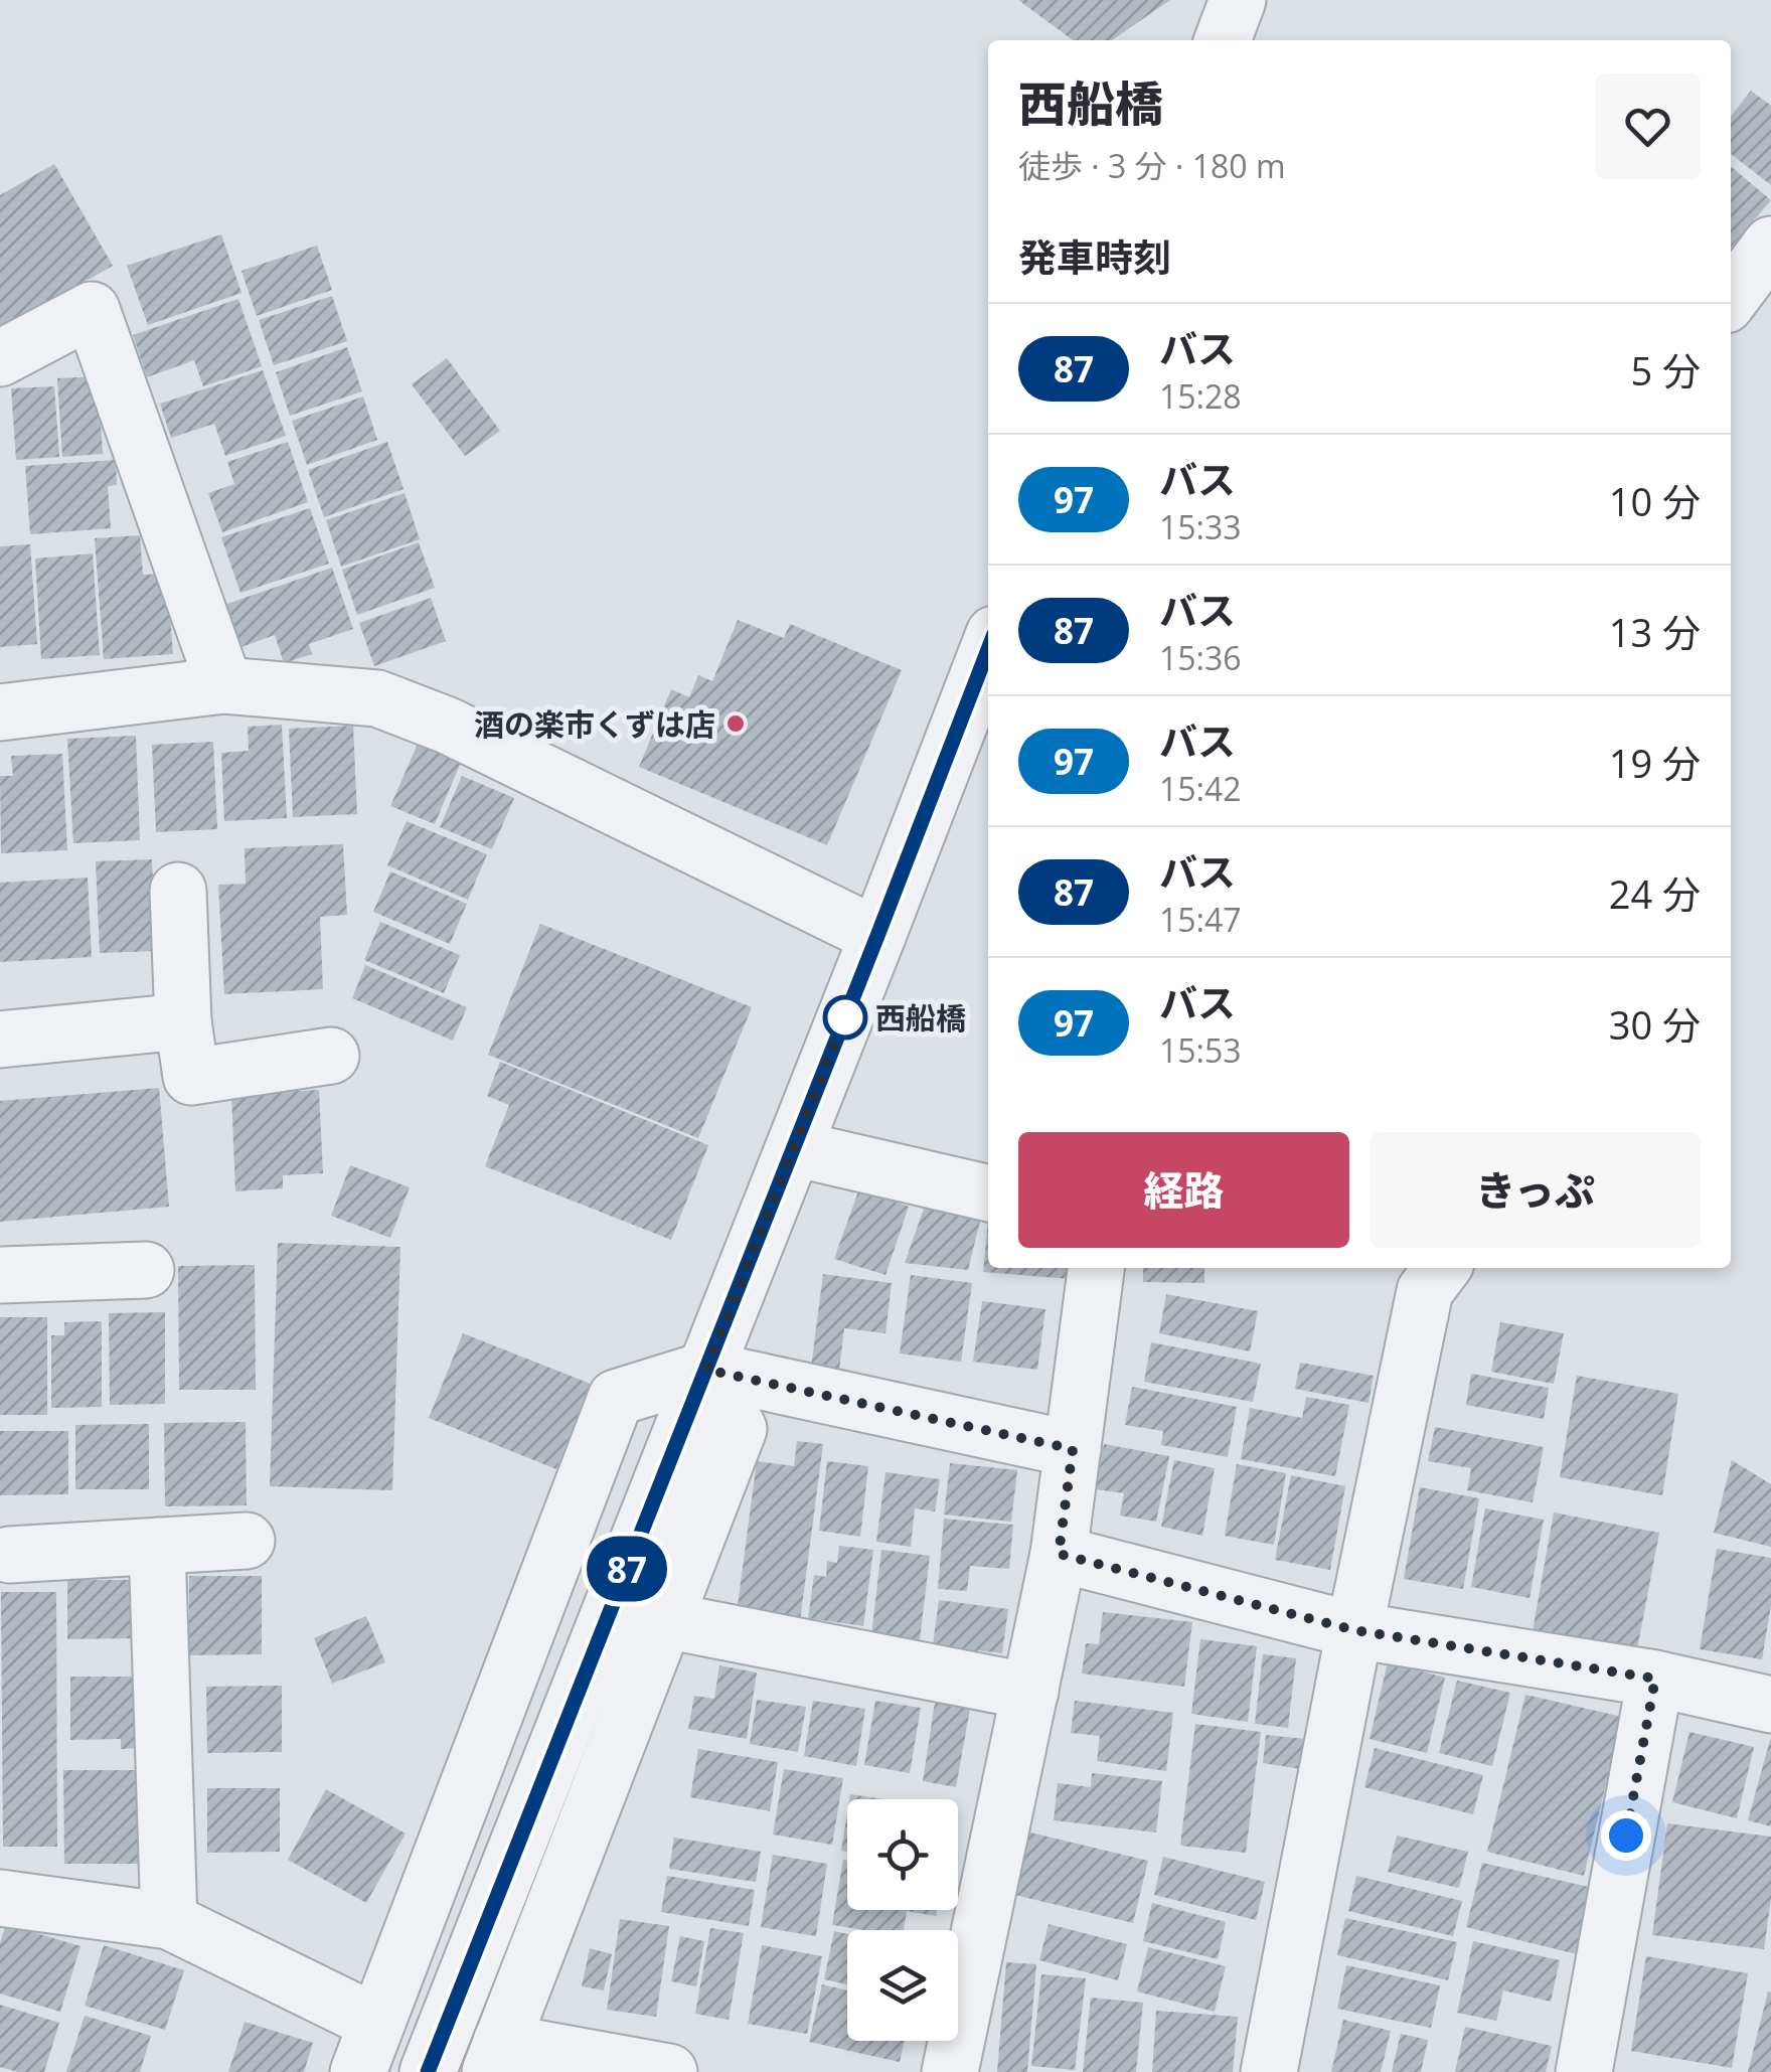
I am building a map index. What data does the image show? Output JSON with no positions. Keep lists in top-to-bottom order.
{
  "places": ["酒の楽市くずは店", "西船橋"],
  "lines": ["bus line 87"],
  "page": {
    "on_map": "87",
    "heading": [
      ["西船橋", "徒歩 · 3 分 · 180 m"],
      "発車時刻"
    ],
    "list": [
      {
        "mark": "87",
        "name": "バス",
        "note": "15:28",
        "value": "5 分"
      },
      {
        "mark": "97",
        "name": "バス",
        "note": "15:33",
        "value": "10 分"
      },
      {
        "mark": "87",
        "name": "バス",
        "note": "15:36",
        "value": "13 分"
      },
      {
        "mark": "97",
        "name": "バス",
        "note": "15:42",
        "value": "19 分"
      },
      {
        "mark": "87",
        "name": "バス",
        "note": "15:47",
        "value": "24 分"
      },
      {
        "mark": "97",
        "name": "バス",
        "note": "15:53",
        "value": "30 分"
      }
    ],
    "buttons": ["経路", "きっぷ"]
  }
}
